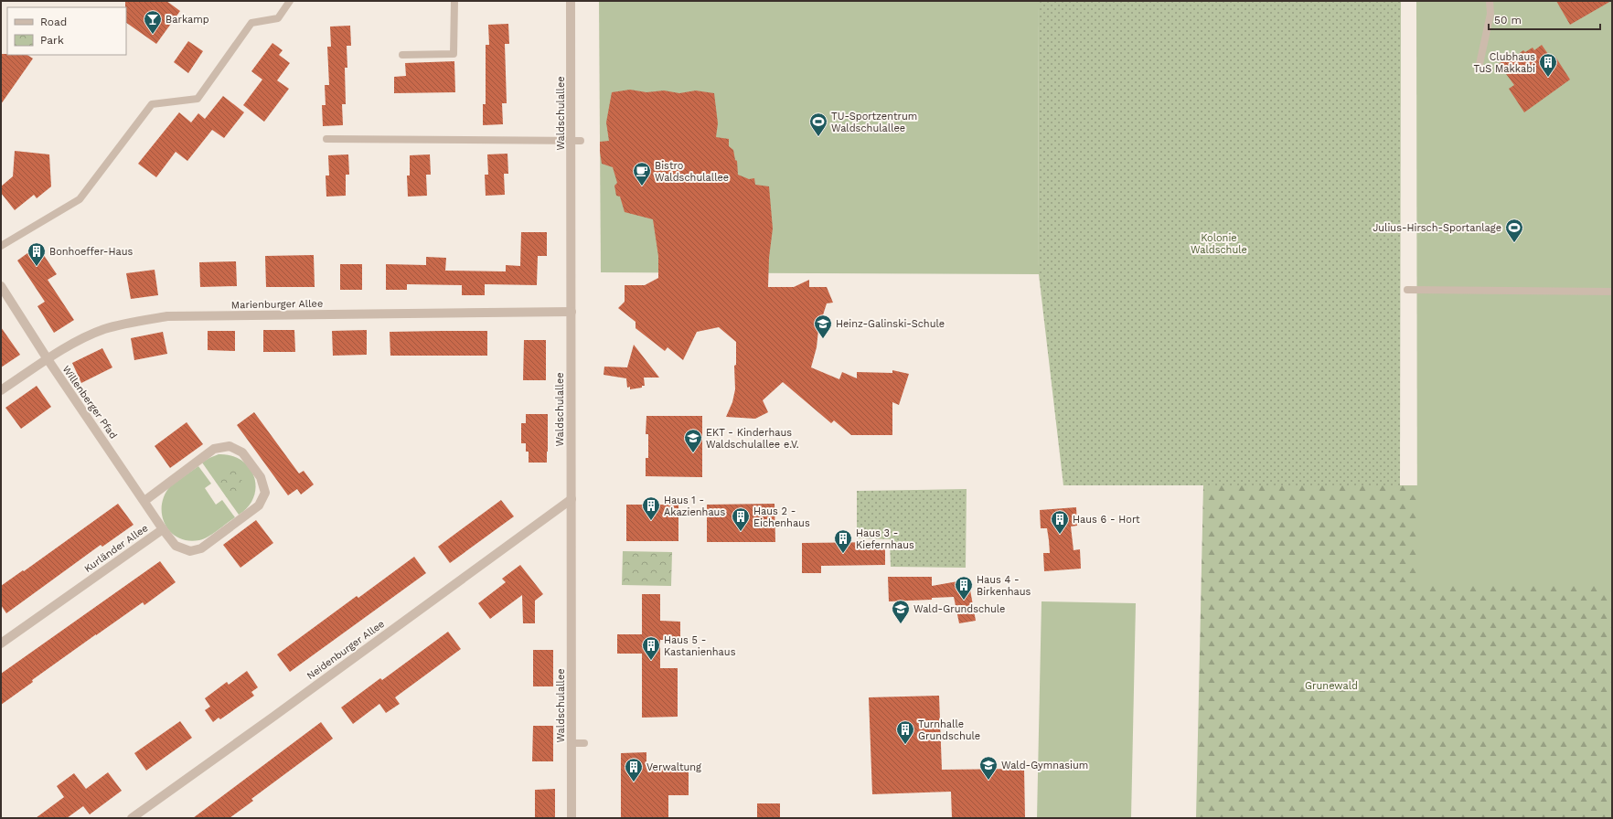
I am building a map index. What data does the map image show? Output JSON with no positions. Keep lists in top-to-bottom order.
{
  "streets": {
    "street": [
      "Waldschulallee",
      "Marienburger Allee",
      "Willenberger Pfad",
      "Kurländer Allee",
      "Neidenburger Allee"
    ]
  },
  "crossings": [
    ["Waldschulallee", "Marienburger Allee"],
    ["Waldschulallee", "Neidenburger Allee"],
    ["Marienburger Allee", "Willenberger Pfad"],
    ["Willenberger Pfad", "Kurländer Allee"]
  ],
  "parks": ["Kolonie Waldschule", "Grunewald"],
  "places": {
    "bar": ["Barkamp"],
    "building": [
      "Clubhaus TuS Makkabi",
      "Bonhoeffer-Haus",
      "Haus 1 - Akazienhaus",
      "Haus 2 - Eichenhaus",
      "Haus 6 - Hort",
      "Haus 3 - Kiefernhaus",
      "Haus 4 - Birkenhaus",
      "Haus 5 - Kastanienhaus",
      "Turnhalle Grundschule",
      "Verwaltung"
    ],
    "sports": ["TU-Sportzentrum Waldschulallee", "Julius-Hirsch-Sportanlage"],
    "cafe": ["Bistro Waldschulallee"],
    "school or university": [
      "Heinz-Galinski-Schule",
      "EKT - Kinderhaus Waldschulallee e.V.",
      "Wald-Grundschule",
      "Wald-Gymnasium"
    ]
  },
  "legend": ["Road", "Park"],
  "scale_bar": "50 m"
}
